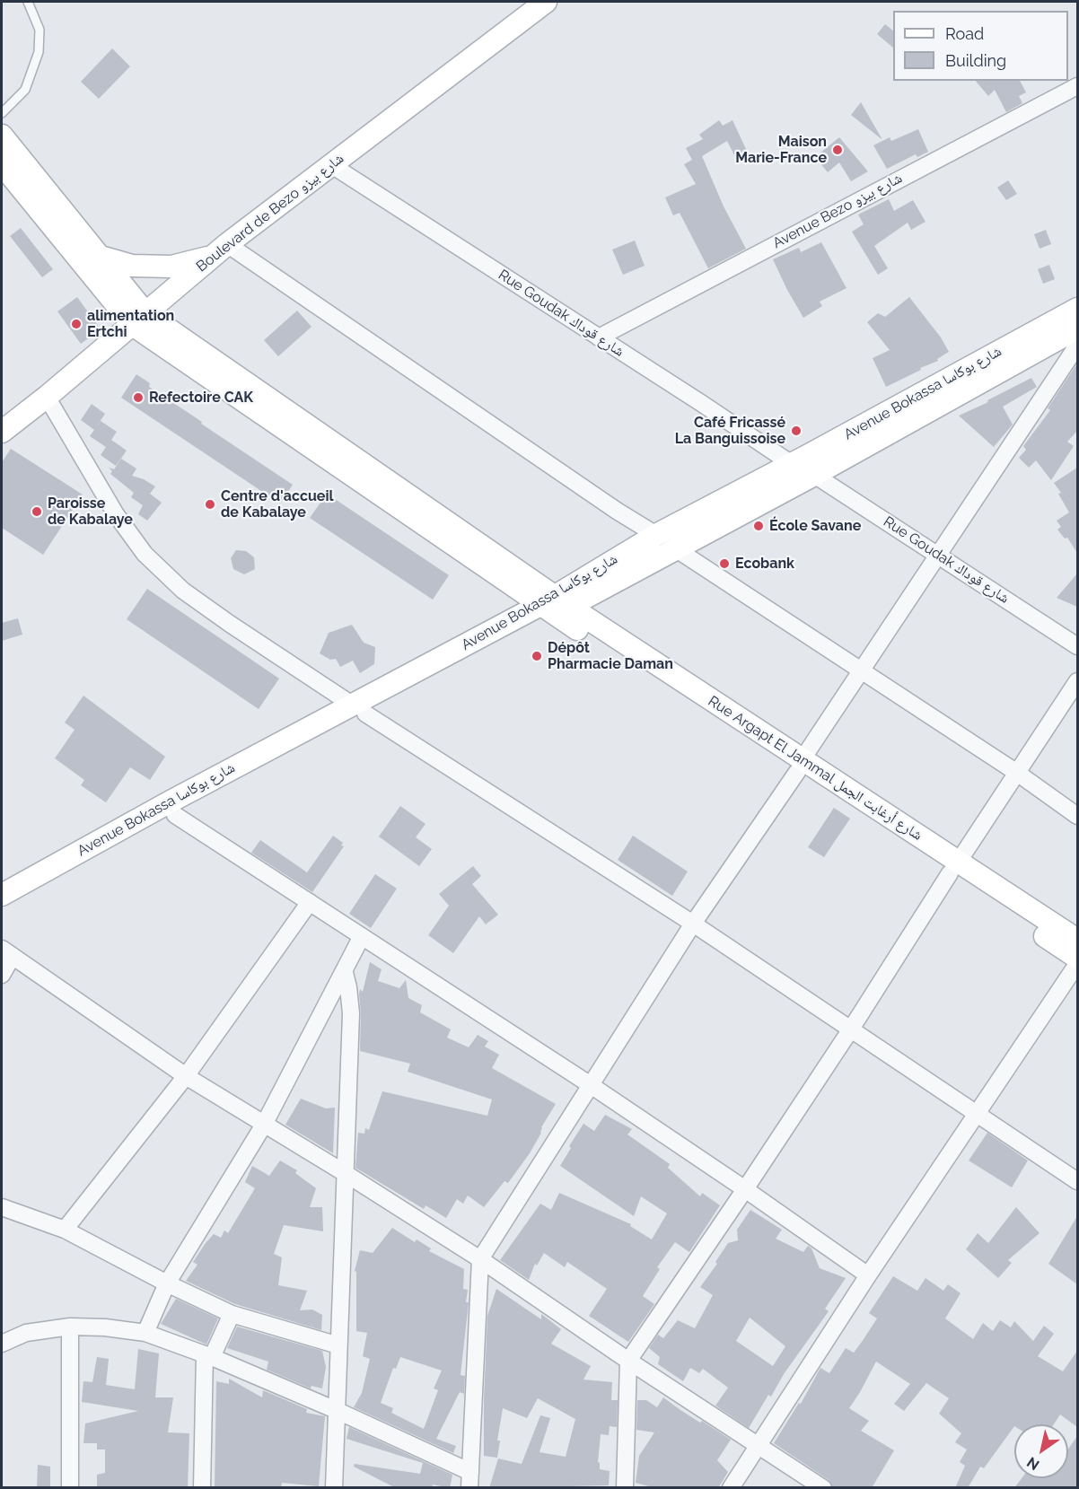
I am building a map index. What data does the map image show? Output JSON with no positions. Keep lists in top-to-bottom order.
{
  "streets": {
    "street": [
      "Avenue Bezo شارع بيزو",
      "Boulevard de Bezo شارع بيزو",
      "Rue Goudak شارع قوداك",
      "Avenue Bokassa شارع بوكاسا",
      "Rue Argapt El Jammal شارع أرغابت الجمل"
    ]
  },
  "crossings": [
    ["Avenue Bezo شارع بيزو", "Rue Goudak شارع قوداك"],
    ["Boulevard de Bezo شارع بيزو", "Rue Goudak شارع قوداك"],
    ["Boulevard de Bezo شارع بيزو", "Rue Argapt El Jammal شارع أرغابت الجمل"],
    ["Rue Goudak شارع قوداك", "Avenue Bokassa شارع بوكاسا"],
    ["Avenue Bokassa شارع بوكاسا", "Rue Argapt El Jammal شارع أرغابت الجمل"]
  ],
  "places": [
    "Maison Marie-France",
    "alimentation Ertchi",
    "Refectoire CAK",
    "Café Fricassé La Banguissoise",
    "Centre d'accueil de Kabalaye",
    "Paroisse de Kabalaye",
    "École Savane",
    "Ecobank",
    "Dépôt Pharmacie Daman"
  ],
  "legend": ["Road", "Building"],
  "north": "bottom left"
}
